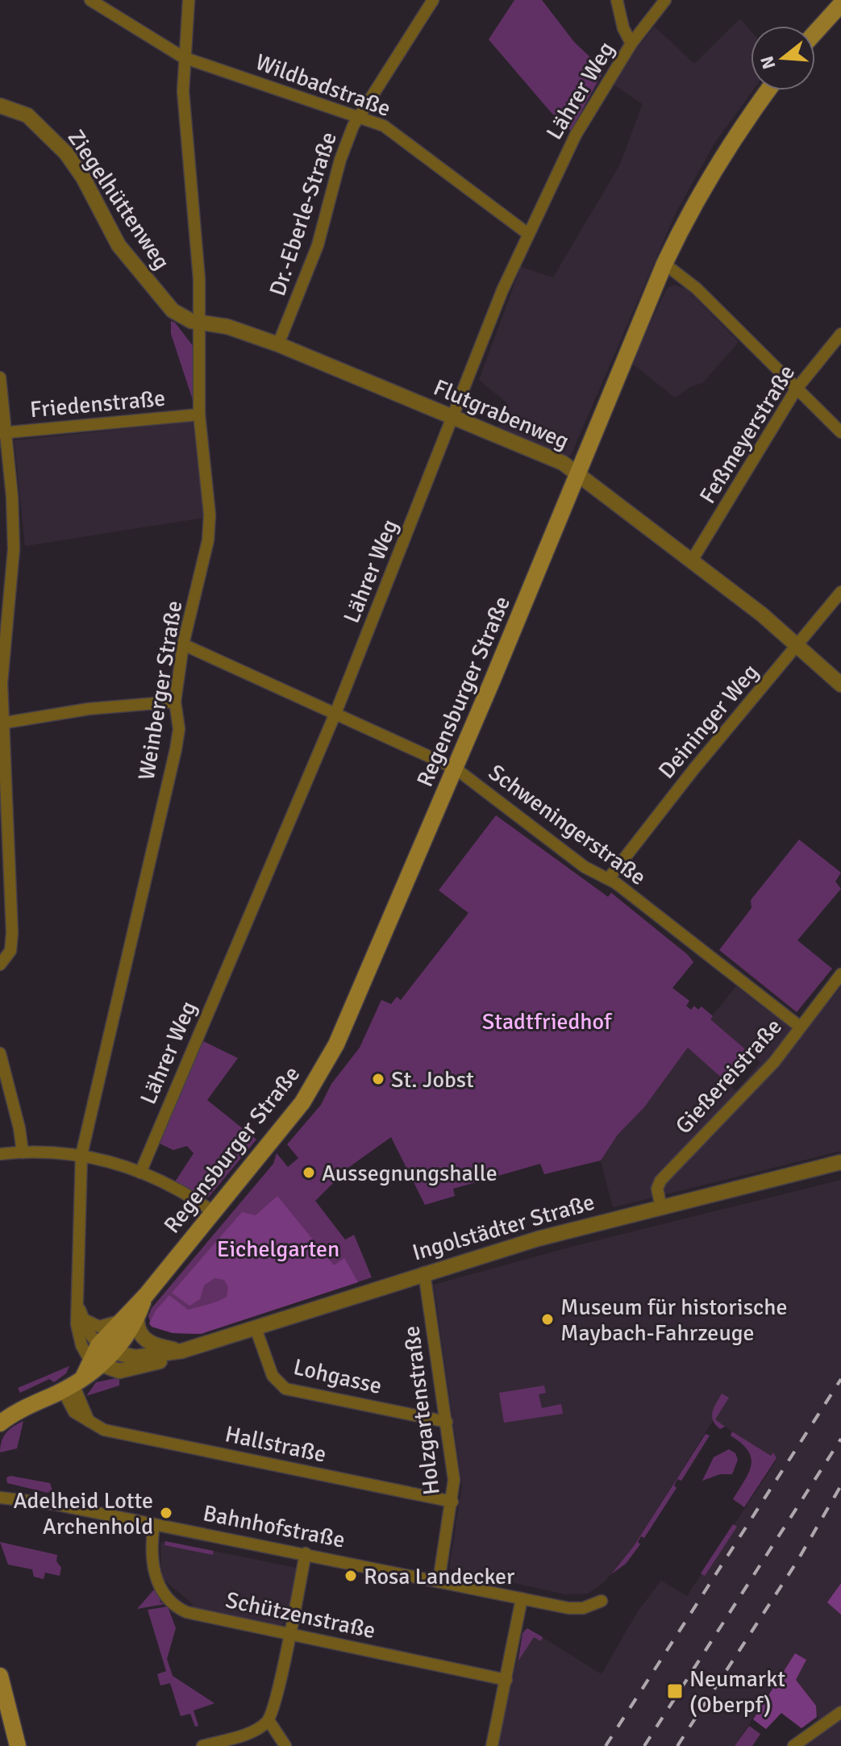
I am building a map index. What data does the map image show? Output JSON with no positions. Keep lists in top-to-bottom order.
{
  "streets": {
    "main road": ["Regensburger Straße"],
    "street": [
      "Wildbadstraße",
      "Lährer Weg",
      "Ziegelhüttenweg",
      "Dr.-Eberle-Straße",
      "Friedenstraße",
      "Flutgrabenweg",
      "Feßmeyerstraße",
      "Weinberger Straße",
      "Deininger Weg",
      "Schweningerstraße",
      "Gießereistraße",
      "Ingolstädter Straße",
      "Lohgasse",
      "Holzgartenstraße",
      "Hallstraße",
      "Bahnhofstraße",
      "Schützenstraße"
    ]
  },
  "crossings": [
    ["Wildbadstraße", "Lährer Weg"],
    ["Wildbadstraße", "Dr.-Eberle-Straße"],
    ["Wildbadstraße", "Weinberger Straße"],
    ["Lährer Weg", "Flutgrabenweg"],
    ["Lährer Weg", "Schweningerstraße"],
    ["Ziegelhüttenweg", "Flutgrabenweg"],
    ["Ziegelhüttenweg", "Weinberger Straße"],
    ["Dr.-Eberle-Straße", "Flutgrabenweg"],
    ["Friedenstraße", "Weinberger Straße"],
    ["Flutgrabenweg", "Feßmeyerstraße"],
    ["Flutgrabenweg", "Weinberger Straße"],
    ["Flutgrabenweg", "Regensburger Straße"],
    ["Flutgrabenweg", "Deininger Weg"],
    ["Weinberger Straße", "Regensburger Straße"],
    ["Weinberger Straße", "Schweningerstraße"],
    ["Weinberger Straße", "Ingolstädter Straße"],
    ["Regensburger Straße", "Schweningerstraße"],
    ["Regensburger Straße", "Ingolstädter Straße"],
    ["Deininger Weg", "Schweningerstraße"],
    ["Schweningerstraße", "Gießereistraße"],
    ["Gießereistraße", "Ingolstädter Straße"],
    ["Ingolstädter Straße", "Lohgasse"],
    ["Ingolstädter Straße", "Holzgartenstraße"],
    ["Lohgasse", "Holzgartenstraße"],
    ["Holzgartenstraße", "Hallstraße"],
    ["Holzgartenstraße", "Bahnhofstraße"],
    ["Bahnhofstraße", "Schützenstraße"]
  ],
  "parks": ["Stadtfriedhof", "Eichelgarten"],
  "places": {
    "other": [
      "St. Jobst",
      "Aussegnungshalle",
      "Museum für historische Maybach-Fahrzeuge",
      "Adelheid Lotte Archenhold",
      "Rosa Landecker"
    ],
    "transit": ["Neumarkt (Oberpf)"]
  },
  "north": "left"
}
